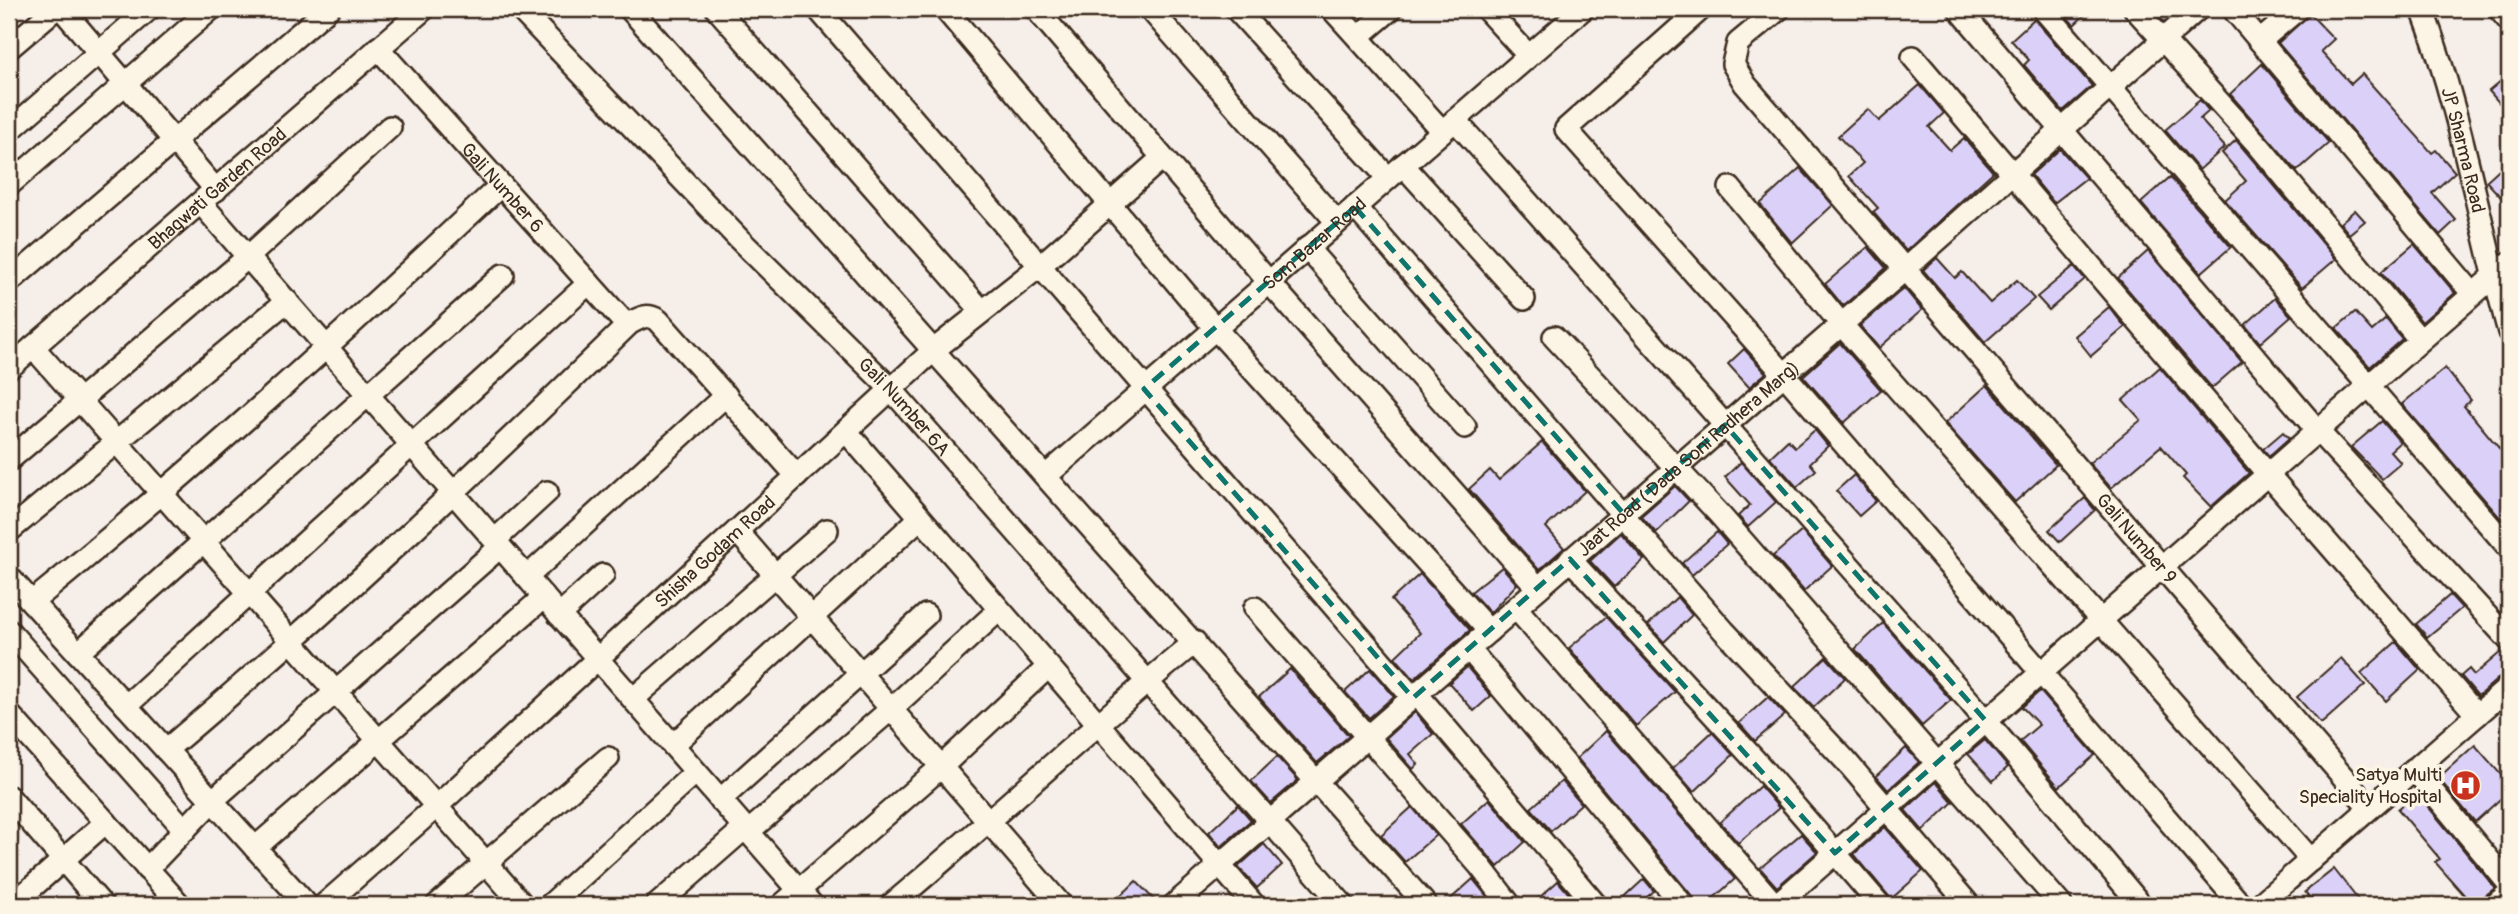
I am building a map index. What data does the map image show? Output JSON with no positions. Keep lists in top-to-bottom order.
{
  "streets": {
    "street": [
      "JP Sharma Road",
      "Gali Number 6",
      "Bhagwati Garden Road",
      "Som Bazar Road",
      "Gali Number 6A",
      "Jaat Road ( Dada Soni Radhera Marg)",
      "Gali Number 9",
      "Shisha Godam Road"
    ]
  },
  "crossings": [
    ["Gali Number 6", "Bhagwati Garden Road"],
    ["Gali Number 6A", "Jaat Road ( Dada Soni Radhera Marg)"],
    ["Gali Number 6A", "Shisha Godam Road"],
    ["Jaat Road ( Dada Soni Radhera Marg)", "Gali Number 9"]
  ],
  "places": {
    "hospital": ["Satya Multi Speciality Hospital"]
  }
}
